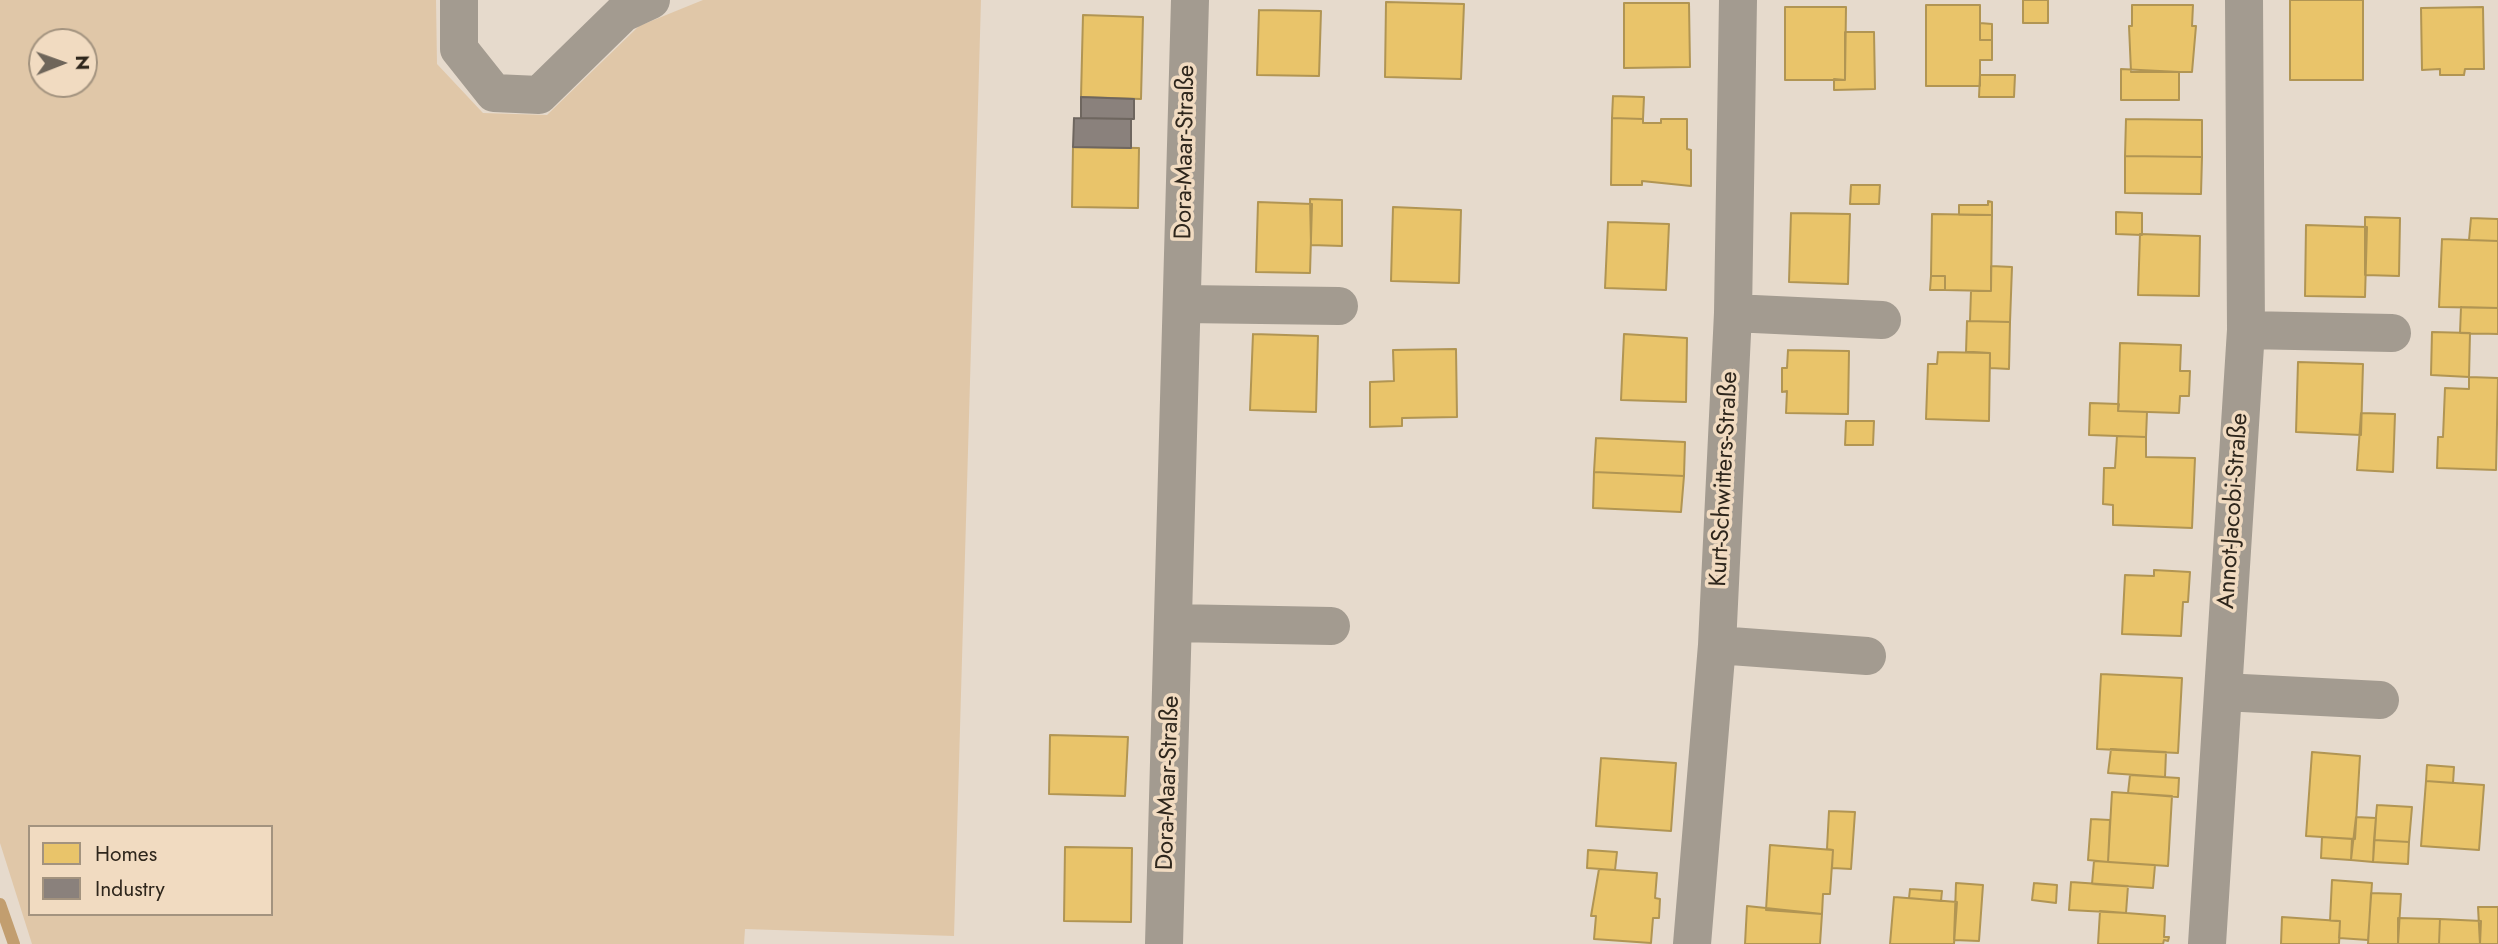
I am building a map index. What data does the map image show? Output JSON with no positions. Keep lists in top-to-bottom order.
{
  "streets": {
    "street": ["Dora-Maar-Straße", "Kurt-Schwitters-Straße", "Annot-Jacobi-Straße"]
  },
  "legend": ["Homes", "Industry"],
  "north": "right"
}
